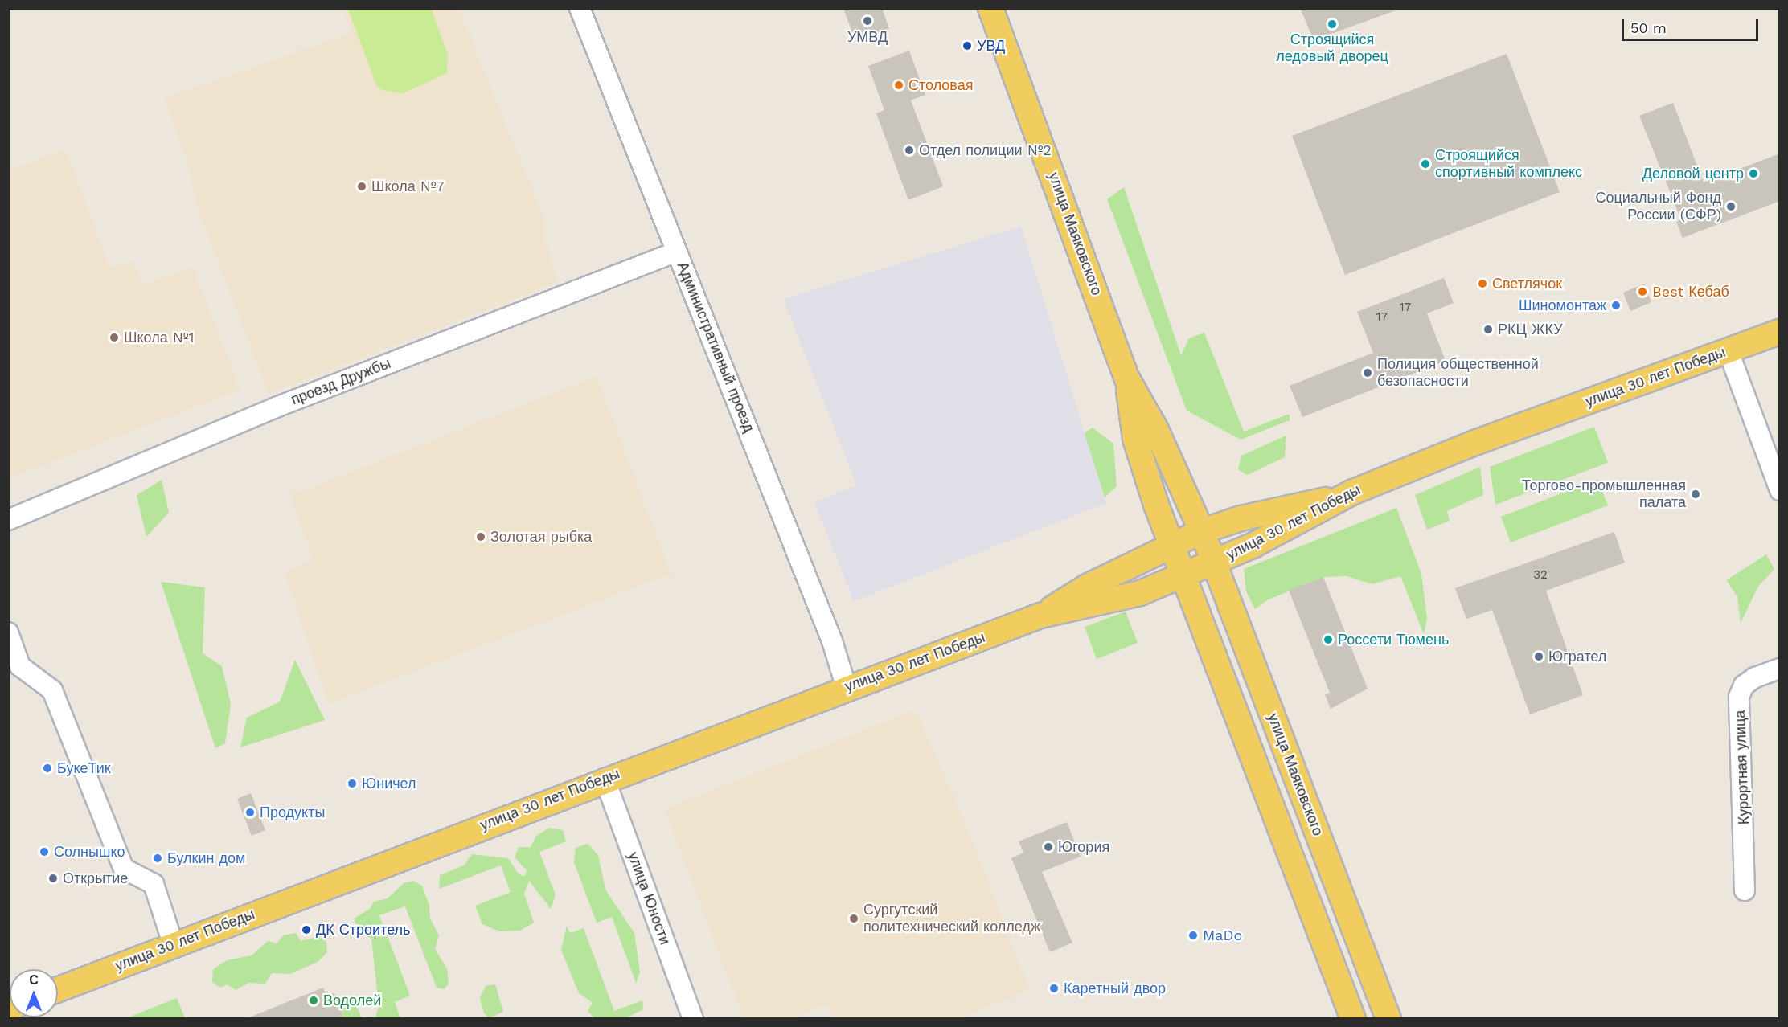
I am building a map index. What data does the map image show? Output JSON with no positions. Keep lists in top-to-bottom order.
{
  "streets": {
    "main road": ["улица Маяковского", "улица 30 лет Победы"],
    "street": [
      "Административный проезд",
      "проезд Дружбы",
      "Курортная улица",
      "улица Юности"
    ]
  },
  "crossings": [
    ["улица Маяковского", "улица 30 лет Победы"],
    ["Административный проезд", "улица 30 лет Победы"],
    ["Административный проезд", "проезд Дружбы"],
    ["улица 30 лет Победы", "улица Юности"]
  ],
  "places": [
    "УМВД",
    "Строящийся ледовый дворец",
    "УВД",
    "Столовая",
    "Отдел полиции №2",
    "Строящийся спортивный комплекс",
    "Деловой центр",
    "Школа №7",
    "Социальный Фонд России (СФР)",
    "Светлячок",
    "Best Кебаб",
    "Шиномонтаж",
    "РКЦ ЖКУ",
    "Школа №1",
    "Полиция общественной безопасности",
    "Торгово-промышленная палата",
    "Золотая рыбка",
    "Россети Тюмень",
    "Югрател",
    "БукеТик",
    "Юничел",
    "Продукты",
    "Югория",
    "Солнышко",
    "Булкин дом",
    "Открытие",
    "Сургутский политехнический колледж",
    "ДК Строитель",
    "MaDo",
    "Каретный двор",
    "Водолей"
  ],
  "house_numbers": ["17", "17", "32"],
  "scale_bar": "50 m",
  "north": "top"
}
